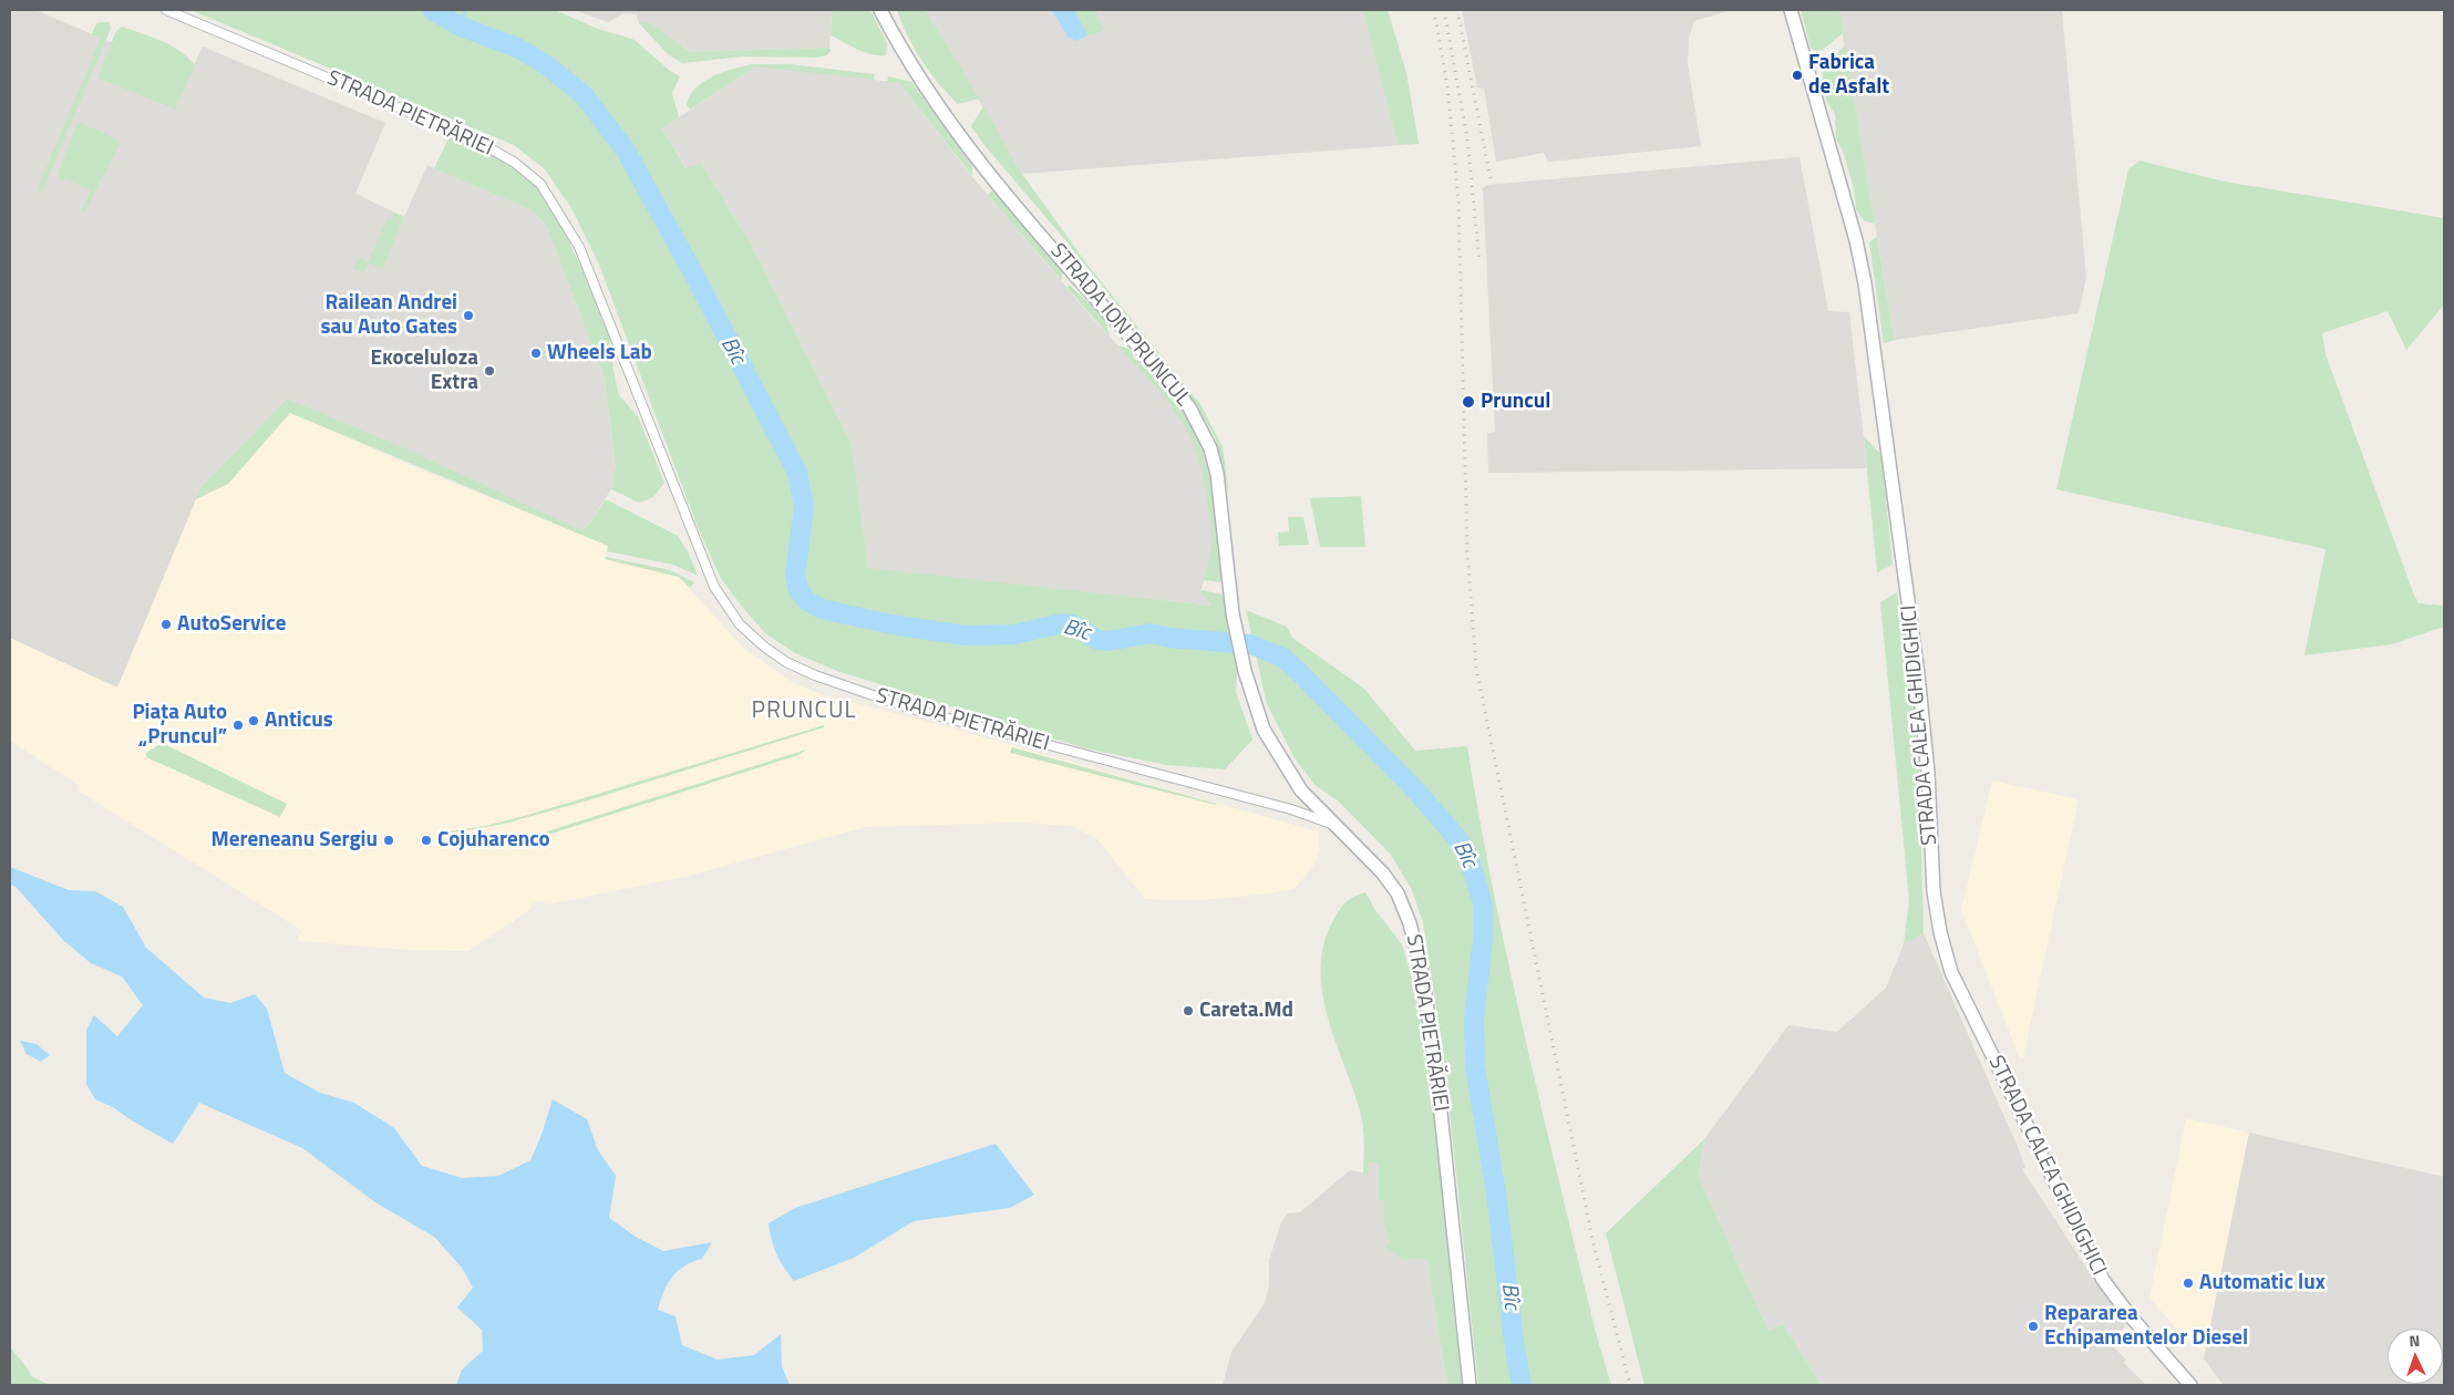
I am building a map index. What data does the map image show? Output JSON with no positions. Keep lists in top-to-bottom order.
{
  "streets": {
    "street": ["STRADA PIETRĂRIEI", "STRADA ION PRUNCUL", "STRADA CALEA GHIDIGHICI"]
  },
  "crossings": [
    ["STRADA PIETRĂRIEI", "STRADA ION PRUNCUL"]
  ],
  "districts": ["PRUNCUL"],
  "water": ["Bîc"],
  "places": [
    "Fabrica de Asfalt",
    "Railean Andrei sau Auto Gates",
    "Wheels Lab",
    "Eкoceluloza Extra",
    "Pruncul",
    "AutoService",
    "Anticus",
    "Piața Auto „Pruncul”",
    "Mereneanu Sergiu",
    "Cojuharenco",
    "Careta.Md",
    "Automatic lux",
    "Repararea Echipamentelor Diesel"
  ],
  "north": "top"
}
